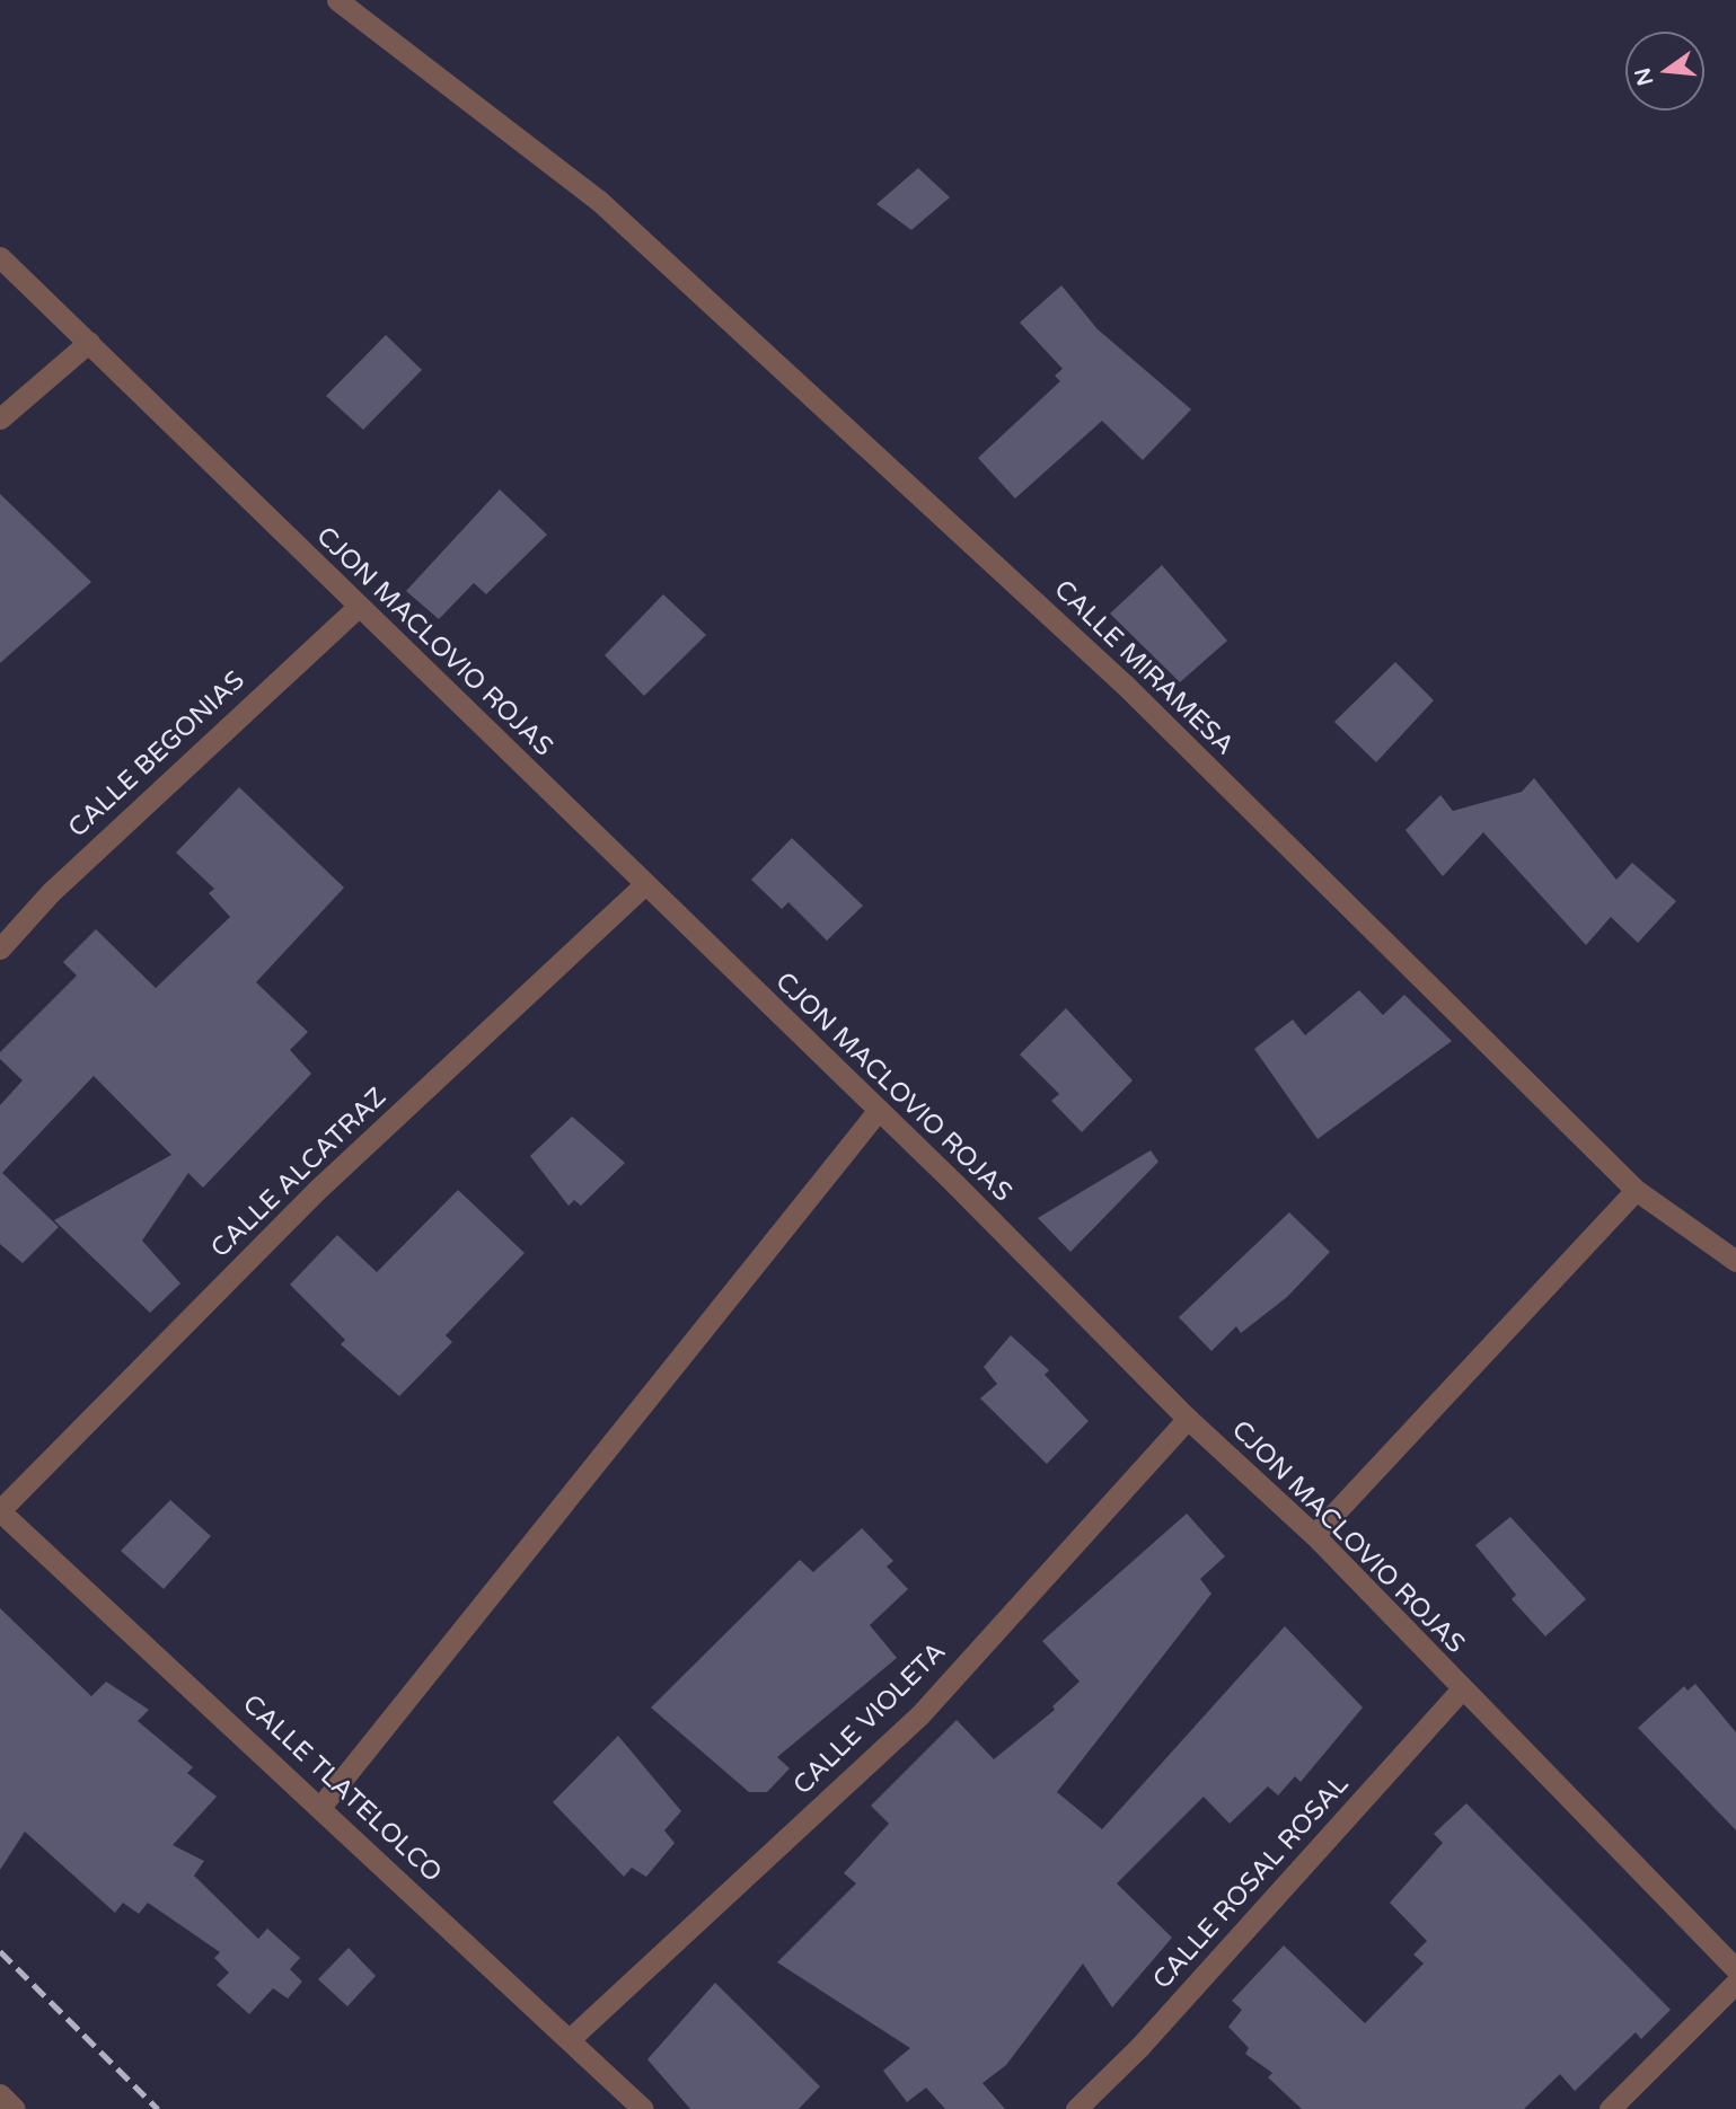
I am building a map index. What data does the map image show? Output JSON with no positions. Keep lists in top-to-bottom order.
{
  "streets": {
    "street": [
      "CJON MACLOVIO ROJAS",
      "CALLE MIRAMESA",
      "CALLE BEGONIAS",
      "CALLE ALCATRAZ",
      "CALLE VIOLETA",
      "CALLE TLATELOLCO",
      "CALLE ROSAL ROSAL"
    ]
  },
  "crossings": [
    ["CJON MACLOVIO ROJAS", "CALLE BEGONIAS"],
    ["CJON MACLOVIO ROJAS", "CALLE ALCATRAZ"],
    ["CJON MACLOVIO ROJAS", "CALLE VIOLETA"],
    ["CJON MACLOVIO ROJAS", "CALLE ROSAL ROSAL"],
    ["CALLE ALCATRAZ", "CALLE TLATELOLCO"],
    ["CALLE VIOLETA", "CALLE TLATELOLCO"]
  ],
  "north": "left"
}
